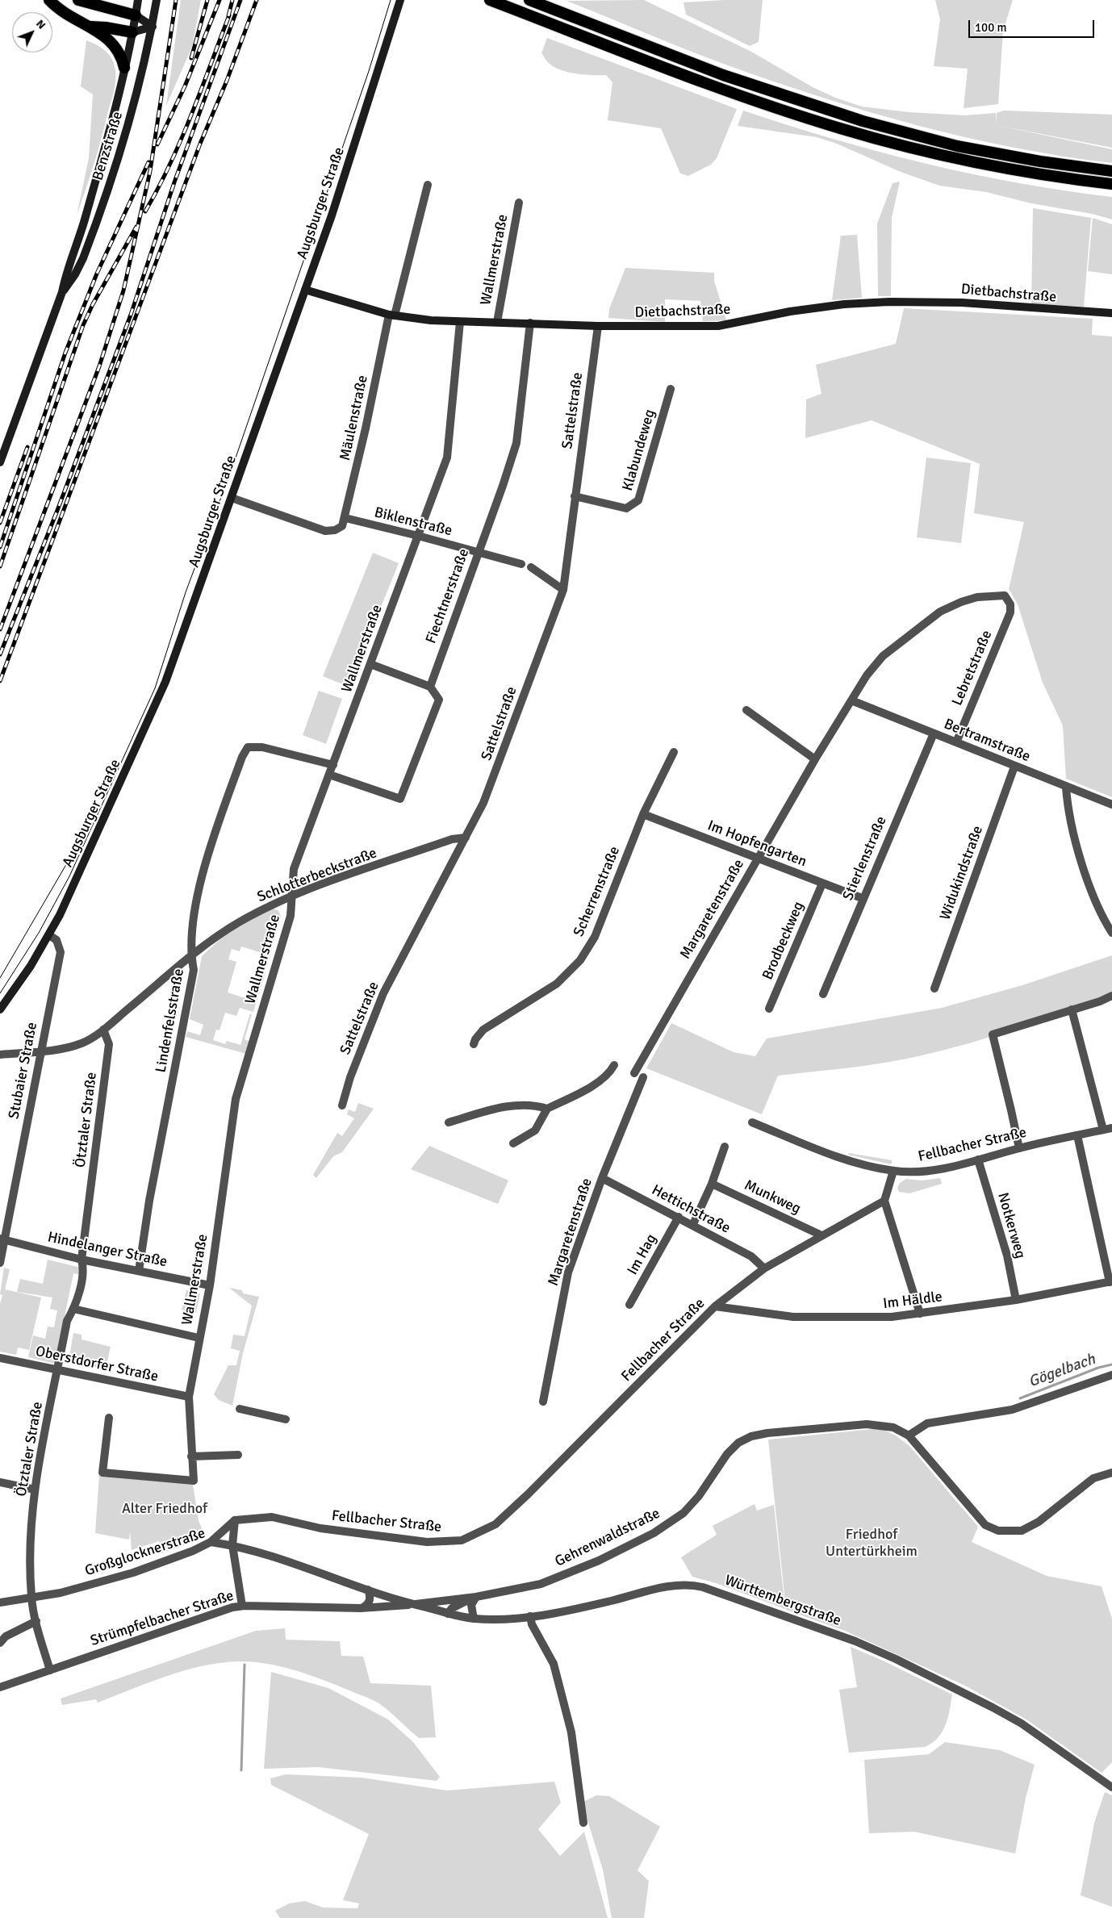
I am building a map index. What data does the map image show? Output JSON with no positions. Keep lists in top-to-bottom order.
{
  "streets": {
    "main road": ["Benzstraße", "Augsburger Straße", "Dietbachstraße"],
    "street": [
      "Wallmerstraße",
      "Sattelstraße",
      "Mäulenstraße",
      "Klabundeweg",
      "Biklenstraße",
      "Fiechtnerstraße",
      "Lebretstraße",
      "Bertramstraße",
      "Im Hopfengarten",
      "Stierlenstraße",
      "Widukindstraße",
      "Schlotterbeckstraße",
      "Scherrenstraße",
      "Margaretenstraße",
      "Brodbeckweg",
      "Lindenfelsstraße",
      "Stubaier Straße",
      "Ötztaler Straße",
      "Fellbacher Straße",
      "Munkweg",
      "Hettichstraße",
      "Notkerweg",
      "Hindelanger Straße",
      "Im Hag",
      "Im Häldle",
      "Oberstdorfer Straße",
      "Gehrenwaldstraße",
      "Großglocknerstraße",
      "Württembergstraße",
      "Strümpfelbacher Straße"
    ]
  },
  "crossings": [
    ["Augsburger Straße", "Dietbachstraße"],
    ["Augsburger Straße", "Mäulenstraße"],
    ["Augsburger Straße", "Stubaier Straße"],
    ["Wallmerstraße", "Dietbachstraße"],
    ["Wallmerstraße", "Biklenstraße"],
    ["Wallmerstraße", "Schlotterbeckstraße"],
    ["Wallmerstraße", "Lindenfelsstraße"],
    ["Wallmerstraße", "Hindelanger Straße"],
    ["Wallmerstraße", "Oberstdorfer Straße"],
    ["Dietbachstraße", "Sattelstraße"],
    ["Dietbachstraße", "Mäulenstraße"],
    ["Dietbachstraße", "Fiechtnerstraße"],
    ["Sattelstraße", "Klabundeweg"],
    ["Sattelstraße", "Schlotterbeckstraße"],
    ["Mäulenstraße", "Biklenstraße"],
    ["Biklenstraße", "Fiechtnerstraße"],
    ["Lebretstraße", "Bertramstraße"],
    ["Lebretstraße", "Margaretenstraße"],
    ["Bertramstraße", "Stierlenstraße"],
    ["Bertramstraße", "Widukindstraße"],
    ["Bertramstraße", "Margaretenstraße"],
    ["Im Hopfengarten", "Stierlenstraße"],
    ["Im Hopfengarten", "Scherrenstraße"],
    ["Im Hopfengarten", "Margaretenstraße"],
    ["Im Hopfengarten", "Brodbeckweg"],
    ["Schlotterbeckstraße", "Lindenfelsstraße"],
    ["Schlotterbeckstraße", "Stubaier Straße"],
    ["Schlotterbeckstraße", "Ötztaler Straße"],
    ["Margaretenstraße", "Hettichstraße"],
    ["Lindenfelsstraße", "Hindelanger Straße"],
    ["Stubaier Straße", "Hindelanger Straße"],
    ["Ötztaler Straße", "Hindelanger Straße"],
    ["Ötztaler Straße", "Oberstdorfer Straße"],
    ["Ötztaler Straße", "Großglocknerstraße"],
    ["Ötztaler Straße", "Strümpfelbacher Straße"],
    ["Fellbacher Straße", "Munkweg"],
    ["Fellbacher Straße", "Hettichstraße"],
    ["Fellbacher Straße", "Notkerweg"],
    ["Fellbacher Straße", "Im Häldle"],
    ["Hettichstraße", "Im Hag"],
    ["Notkerweg", "Im Häldle"],
    ["Gehrenwaldstraße", "Großglocknerstraße"],
    ["Gehrenwaldstraße", "Württembergstraße"],
    ["Gehrenwaldstraße", "Strümpfelbacher Straße"],
    ["Großglocknerstraße", "Württembergstraße"],
    ["Großglocknerstraße", "Strümpfelbacher Straße"],
    ["Württembergstraße", "Strümpfelbacher Straße"]
  ],
  "water": ["Gögelbach"],
  "parks": ["Alter Friedhof", "Friedhof Untertürkheim"],
  "scale_bar": "100 m",
  "north": "top right"
}
